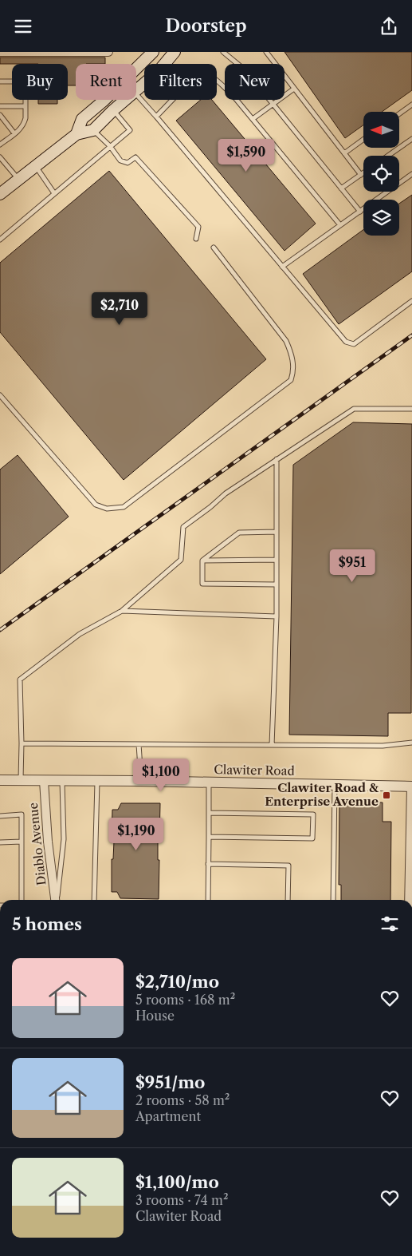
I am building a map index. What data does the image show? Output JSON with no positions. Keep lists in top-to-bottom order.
{
  "streets": {
    "street": ["Clawiter Road", "Diablo Avenue"]
  },
  "crossings": [
    ["Clawiter Road", "Diablo Avenue"]
  ],
  "places": {
    "transit": ["Clawiter Road & Enterprise Avenue"]
  },
  "north": "left",
  "page": {
    "header": "Doorstep",
    "chip": [
      "Buy",
      "Rent",
      "Filters",
      "New"
    ],
    "price": [
      "$1,590",
      "$2,710",
      "$951",
      "$1,100",
      "$1,190"
    ],
    "heading": "5 homes",
    "list": [
      {
        "name": "$2,710/mo",
        "note": "5 rooms · 168 m² · House"
      },
      {
        "name": "$951/mo",
        "note": "2 rooms · 58 m² · Apartment"
      },
      {
        "name": "$1,100/mo",
        "note": "3 rooms · 74 m² · Clawiter Road"
      }
    ]
  }
}
